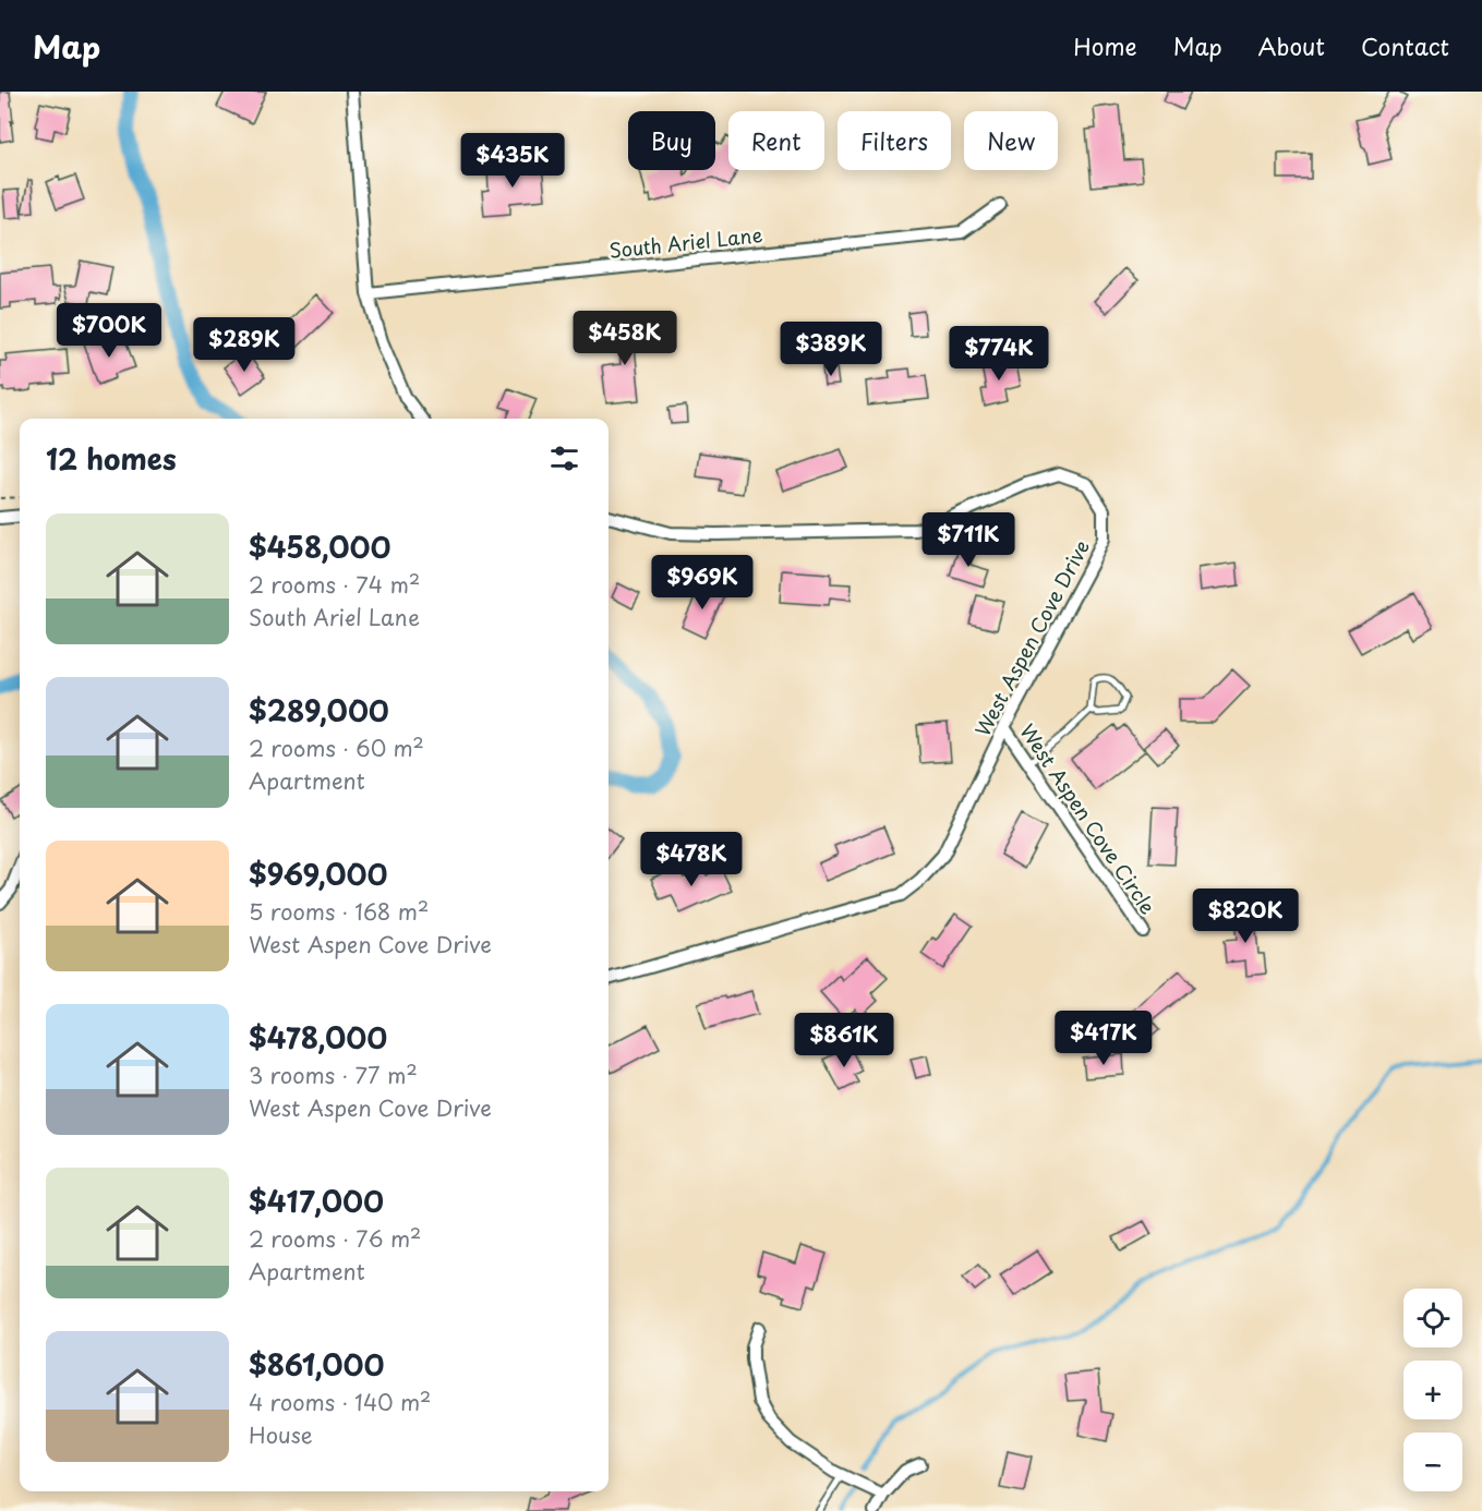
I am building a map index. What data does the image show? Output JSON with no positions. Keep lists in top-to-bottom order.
{
  "streets": {
    "street": ["South Ariel Lane", "West Aspen Cove Drive", "West Aspen Cove Circle"]
  },
  "crossings": [
    ["West Aspen Cove Drive", "West Aspen Cove Circle"]
  ],
  "page": {
    "header": "Map",
    "nav": [
      "Home",
      "Map",
      "About",
      "Contact"
    ],
    "chip": [
      "Buy",
      "Rent",
      "Filters",
      "New"
    ],
    "price": [
      "$435K",
      "$700K",
      "$458K",
      "$289K",
      "$389K",
      "$774K",
      "$711K",
      "$969K",
      "$478K",
      "$820K",
      "$417K",
      "$861K"
    ],
    "heading": "12 homes",
    "list": [
      {
        "name": "$458,000",
        "note": "2 rooms · 74 m² · South Ariel Lane"
      },
      {
        "name": "$289,000",
        "note": "2 rooms · 60 m² · Apartment"
      },
      {
        "name": "$969,000",
        "note": "5 rooms · 168 m² · West Aspen Cove Drive"
      },
      {
        "name": "$478,000",
        "note": "3 rooms · 77 m² · West Aspen Cove Drive"
      },
      {
        "name": "$417,000",
        "note": "2 rooms · 76 m² · Apartment"
      },
      {
        "name": "$861,000",
        "note": "4 rooms · 140 m² · House"
      }
    ],
    "map_buttons": ["+", "−"]
  }
}
